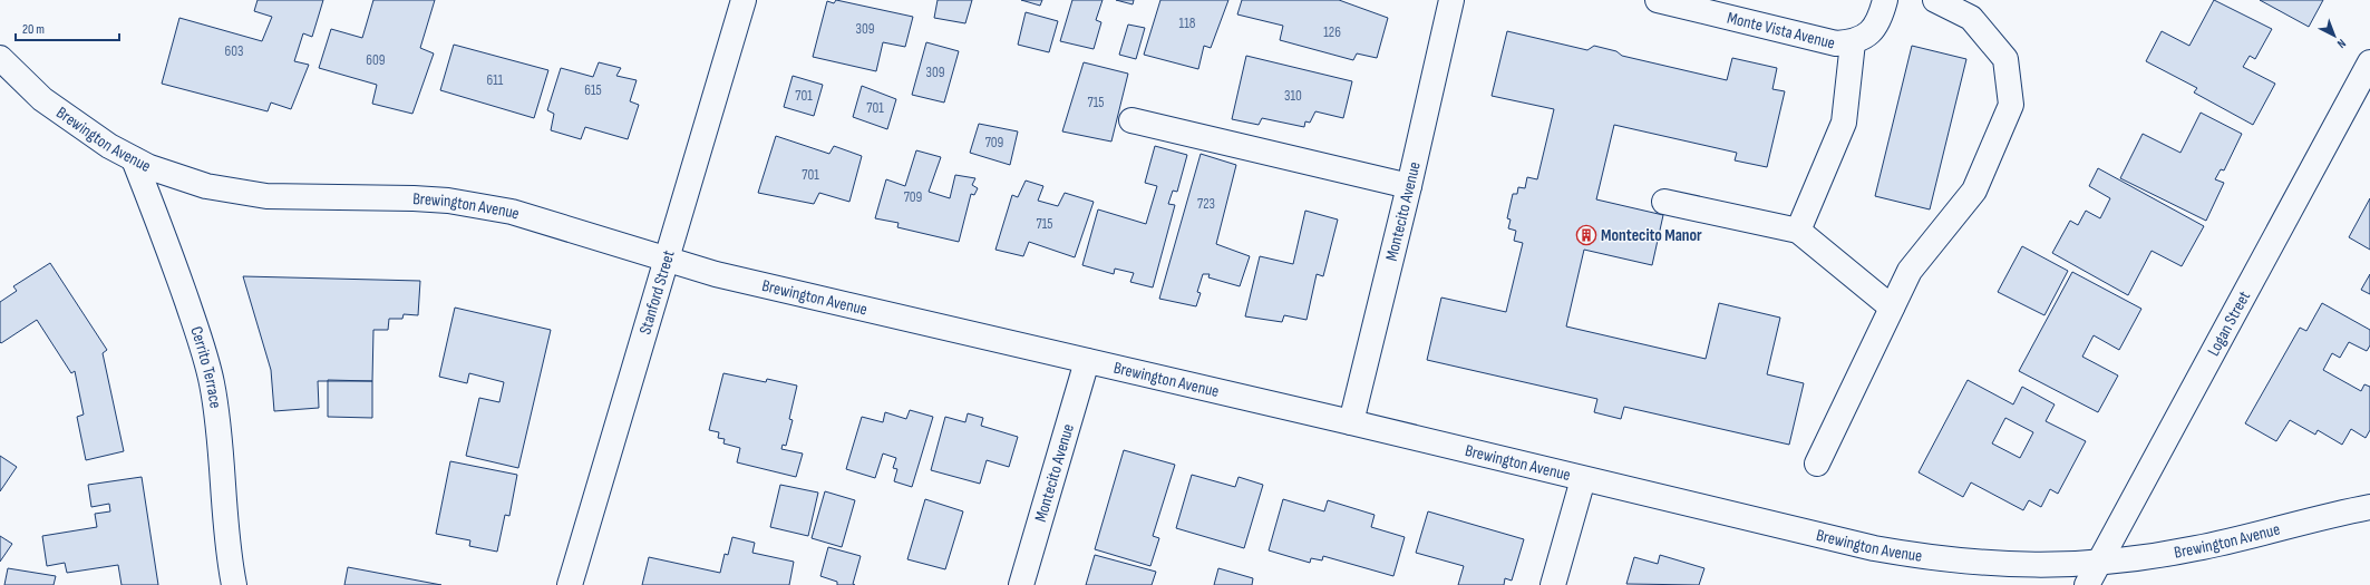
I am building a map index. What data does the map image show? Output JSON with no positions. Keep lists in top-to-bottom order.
{
  "streets": {
    "street": [
      "Monte Vista Avenue",
      "Brewington Avenue",
      "Montecito Avenue",
      "Stanford Street",
      "Logan Street",
      "Cerrito Terrace"
    ]
  },
  "crossings": [
    ["Brewington Avenue", "Montecito Avenue"],
    ["Brewington Avenue", "Stanford Street"],
    ["Brewington Avenue", "Logan Street"],
    ["Brewington Avenue", "Cerrito Terrace"]
  ],
  "places": {
    "building": ["Montecito Manor"]
  },
  "house_numbers": [
    "118",
    "309",
    "126",
    "603",
    "609",
    "309",
    "611",
    "615",
    "701",
    "310",
    "715",
    "701",
    "709",
    "701",
    "709",
    "723",
    "715"
  ],
  "scale_bar": "20 m",
  "north": "bottom right"
}
